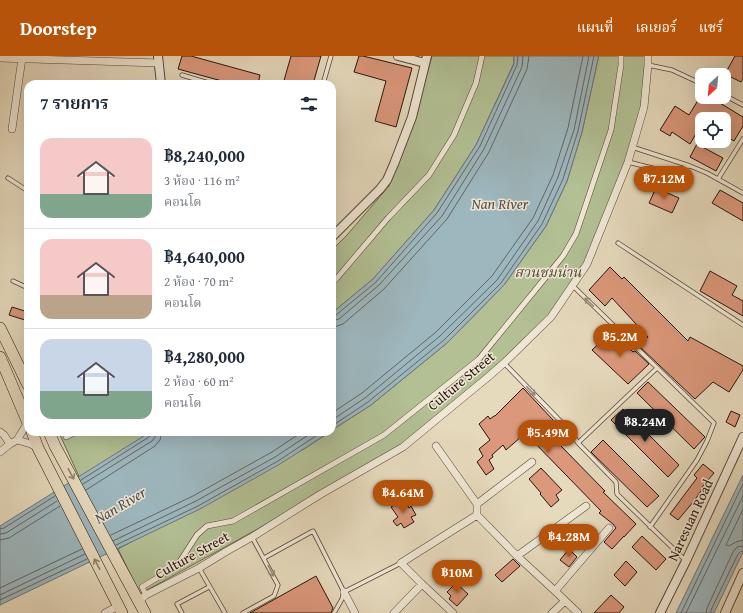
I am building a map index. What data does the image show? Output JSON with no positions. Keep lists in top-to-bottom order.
{
  "streets": {
    "street": ["Culture Street", "Naresuan Road"]
  },
  "water": ["Nan River"],
  "parks": ["สวนชมน่าน"],
  "north": "bottom left",
  "page": {
    "header": "Doorstep",
    "nav": ["แผนที่", "เลเยอร์", "แชร์"],
    "heading": "7 รายการ",
    "list": [
      {
        "name": "฿8,240,000",
        "note": "3 ห้อง · 116 m² · คอนโด"
      },
      {
        "name": "฿4,640,000",
        "note": "2 ห้อง · 70 m² · คอนโด"
      },
      {
        "name": "฿4,280,000",
        "note": "2 ห้อง · 60 m² · คอนโด"
      }
    ],
    "price": [
      "฿7.12M",
      "฿5.2M",
      "฿8.24M",
      "฿5.49M",
      "฿4.64M",
      "฿4.28M",
      "฿10M"
    ]
  }
}
